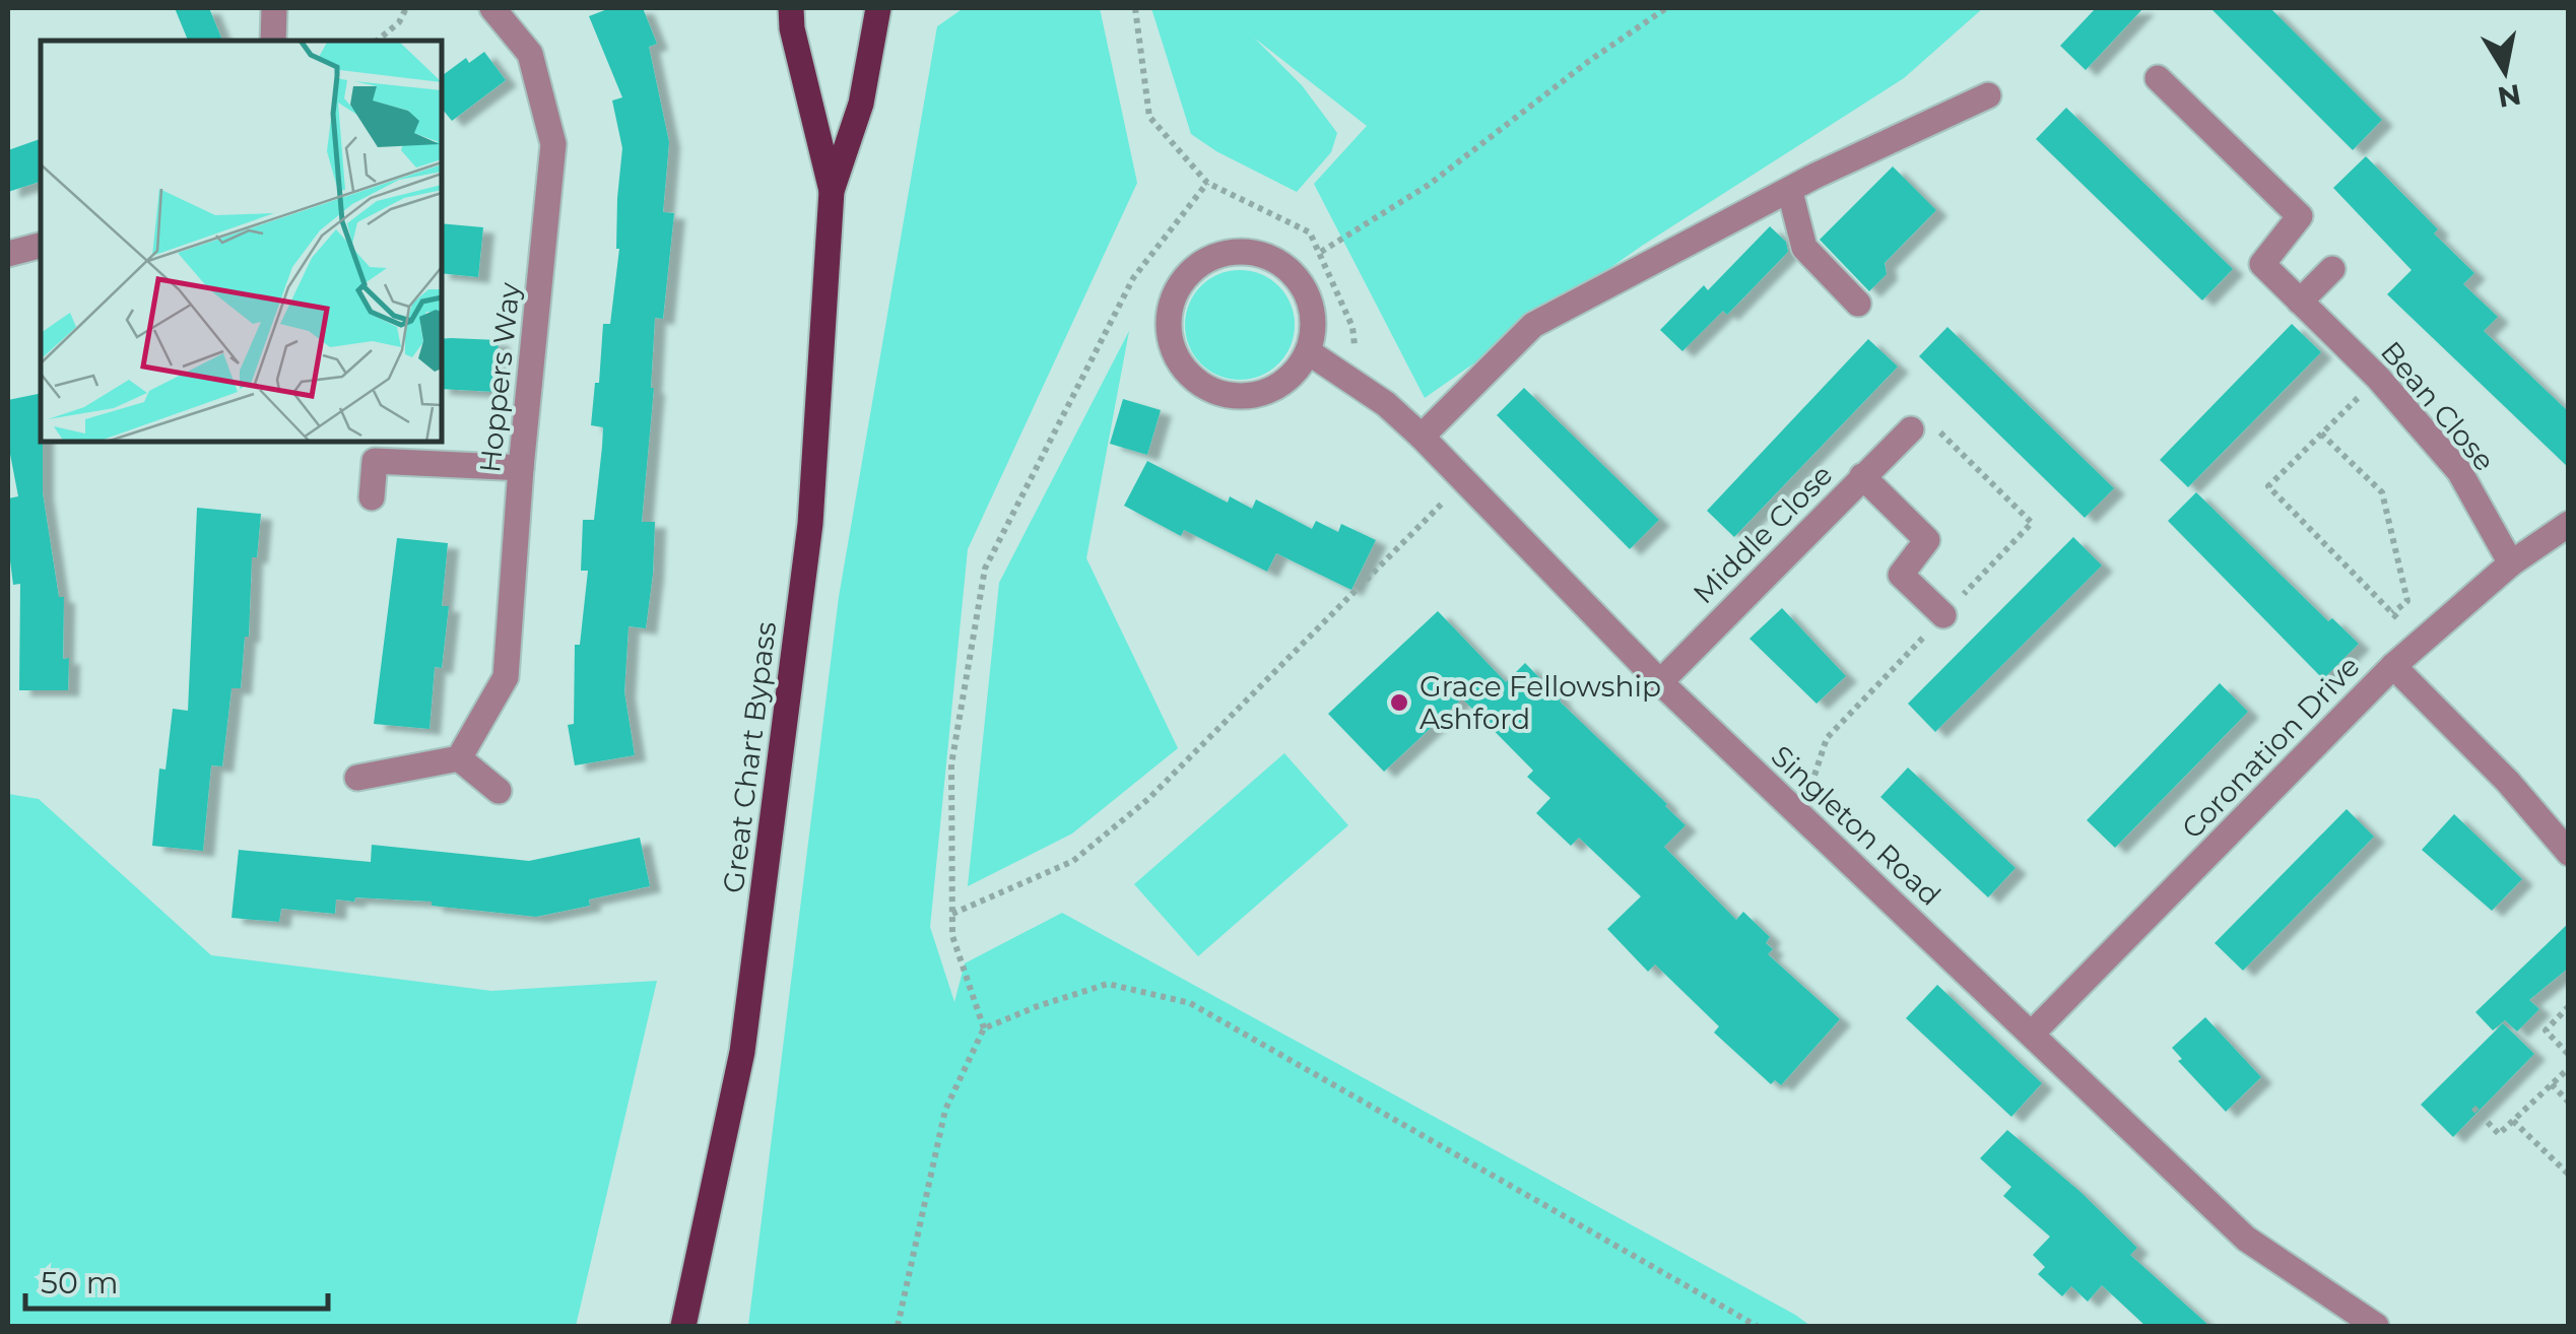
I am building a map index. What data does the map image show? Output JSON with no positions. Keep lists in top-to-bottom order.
{
  "streets": {
    "main road": ["Great Chart Bypass"],
    "street": [
      "Hoppers Way",
      "Bean Close",
      "Middle Close",
      "Coronation Drive",
      "Singleton Road"
    ]
  },
  "crossings": [
    ["Bean Close", "Coronation Drive"],
    ["Middle Close", "Singleton Road"],
    ["Coronation Drive", "Singleton Road"]
  ],
  "places": ["Grace Fellowship Ashford"],
  "scale_bar": "50 m",
  "north": "bottom"
}
